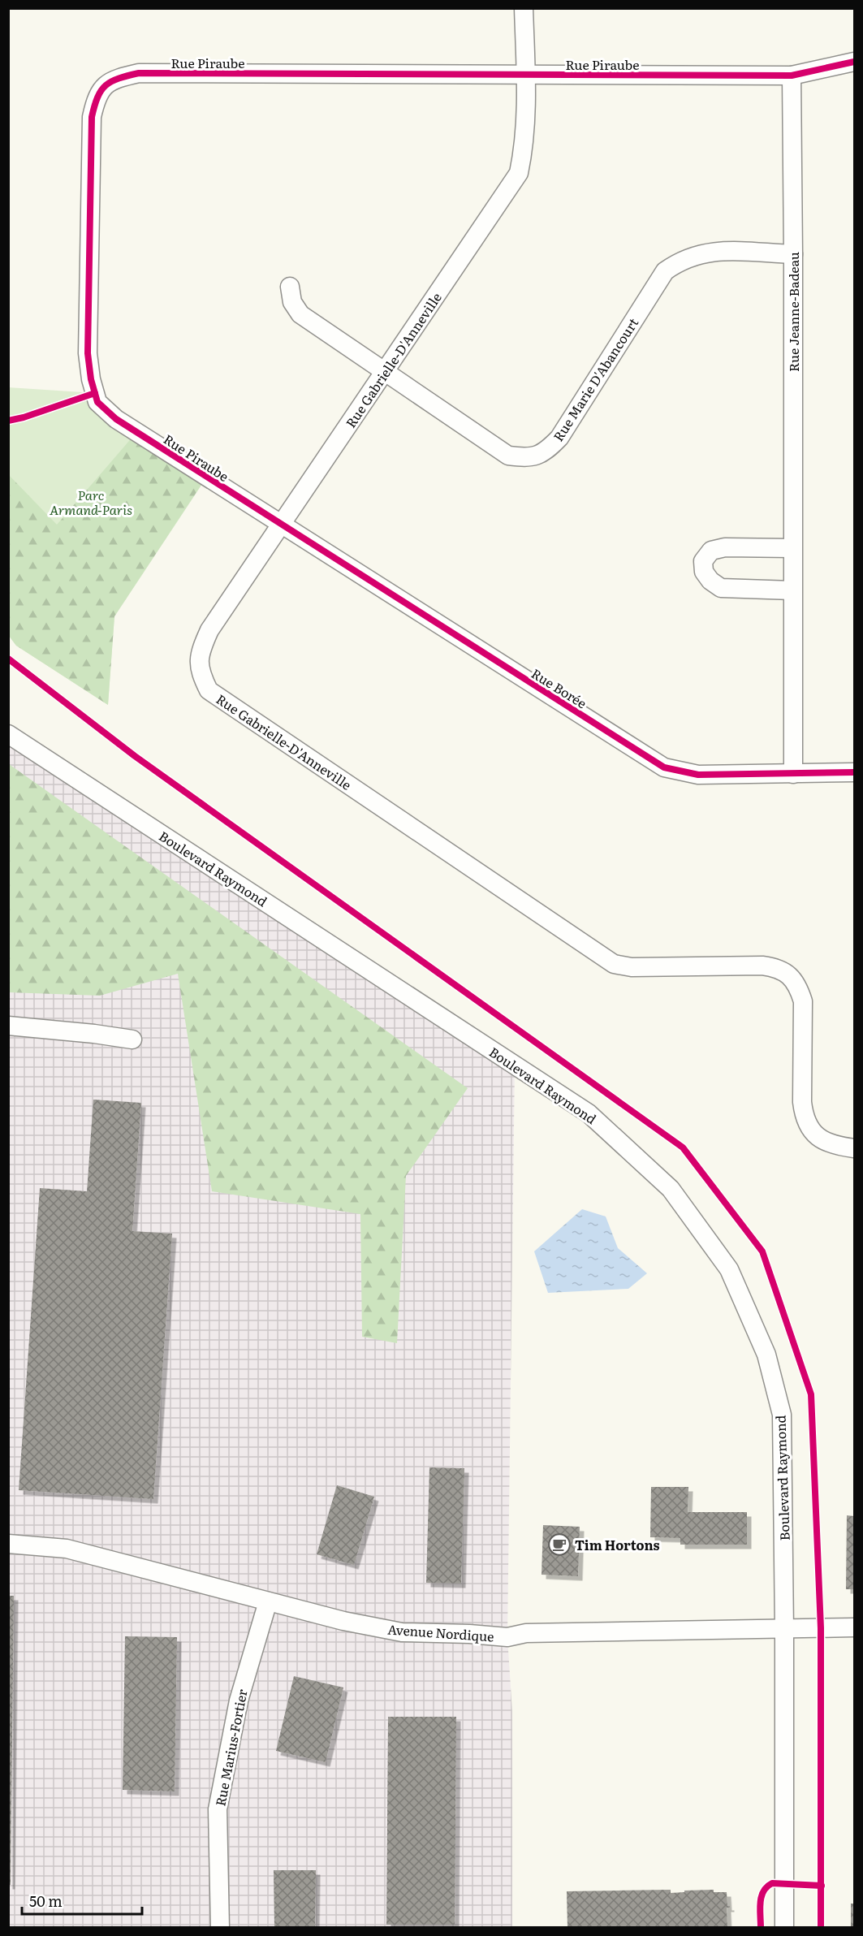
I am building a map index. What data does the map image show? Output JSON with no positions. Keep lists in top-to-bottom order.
{
  "streets": {
    "street": [
      "Rue Piraube",
      "Rue Jeanne-Badeau",
      "Rue Gabrielle-D'Anneville",
      "Rue Marie D'Abancourt",
      "Rue Borée",
      "Boulevard Raymond",
      "Avenue Nordique",
      "Rue Marius-Fortier"
    ]
  },
  "crossings": [
    ["Rue Piraube", "Rue Jeanne-Badeau"],
    ["Rue Piraube", "Rue Gabrielle-D'Anneville"],
    ["Rue Piraube", "Rue Borée"],
    ["Rue Jeanne-Badeau", "Rue Marie D'Abancourt"],
    ["Rue Jeanne-Badeau", "Rue Borée"],
    ["Rue Gabrielle-D'Anneville", "Rue Marie D'Abancourt"],
    ["Rue Gabrielle-D'Anneville", "Rue Borée"],
    ["Boulevard Raymond", "Avenue Nordique"],
    ["Avenue Nordique", "Rue Marius-Fortier"]
  ],
  "parks": ["Parc Armand-Paris"],
  "places": {
    "cafe": ["Tim Hortons"]
  },
  "scale_bar": "50 m"
}
